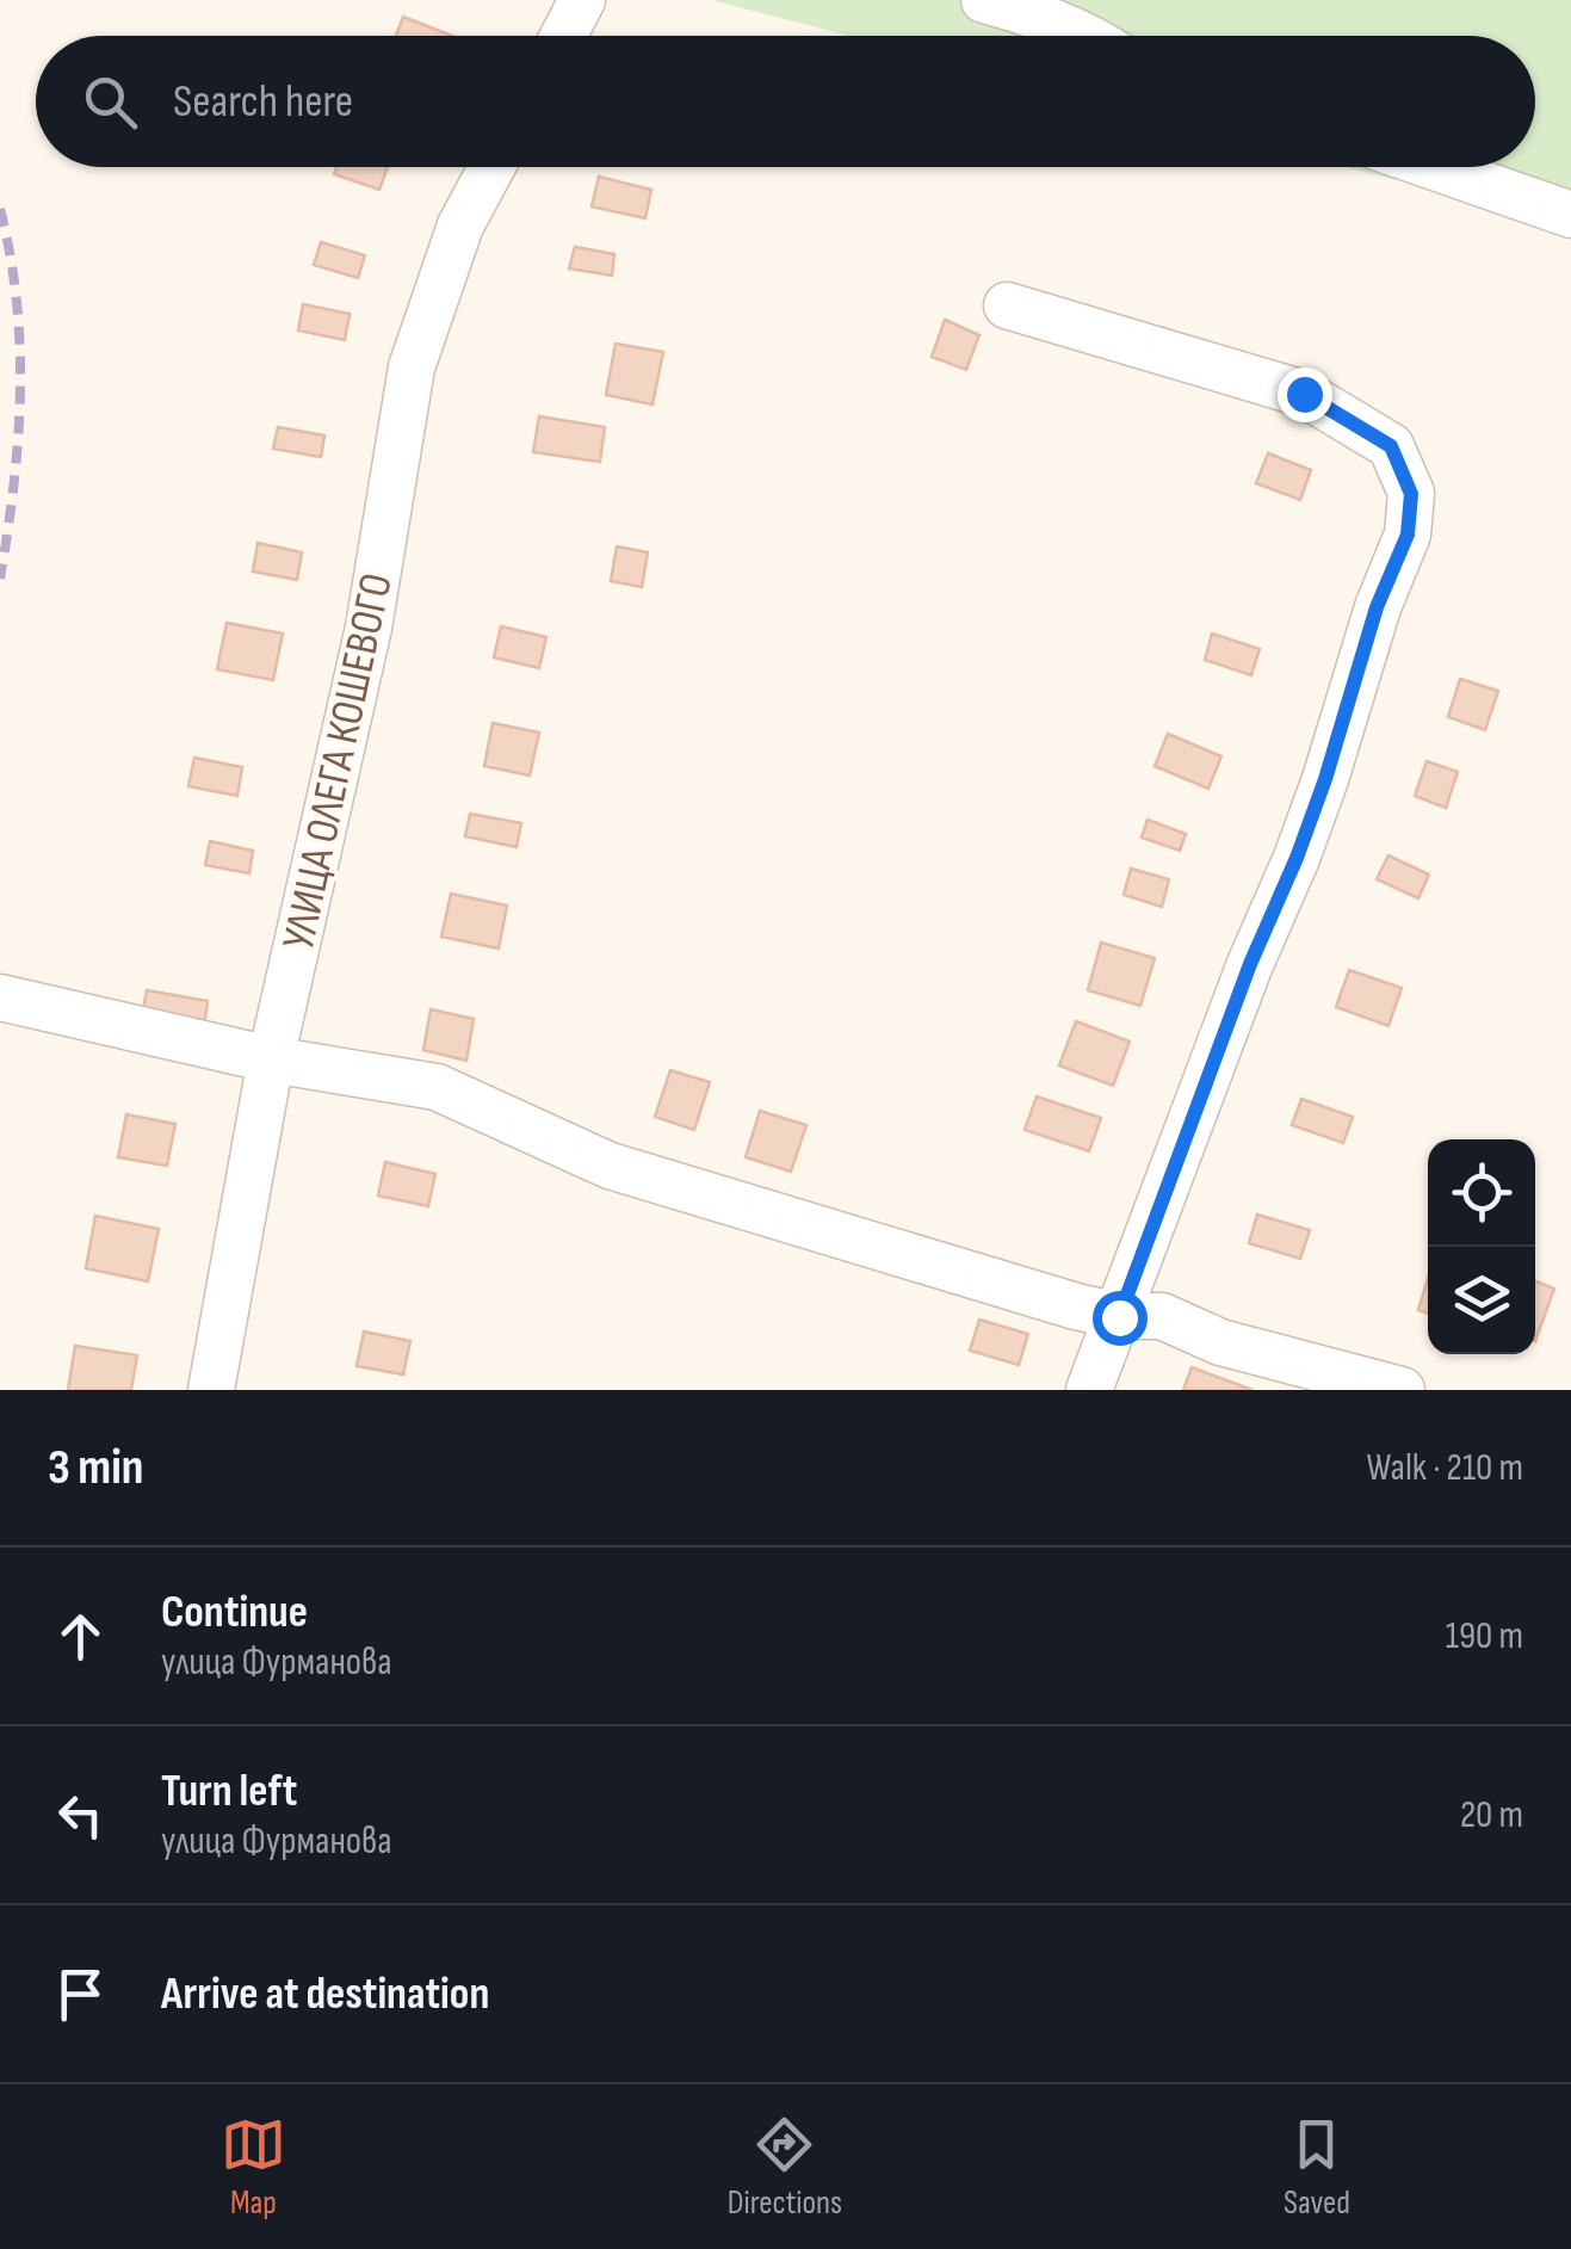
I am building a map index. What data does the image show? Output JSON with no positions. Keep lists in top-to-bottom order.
{
  "streets": {
    "street": ["УЛИЦА ОЛЕГА КОШЕВОГО"]
  },
  "page": {
    "search": "Search here",
    "heading": ["3 min", "Walk · 210 m"],
    "list": [
      ["Continue", "улица Фурманова", "190 m"],
      ["Turn left", "улица Фурманова", "20 m"],
      "Arrive at destination"
    ],
    "nav": ["Map", "Directions", "Saved"]
  }
}
